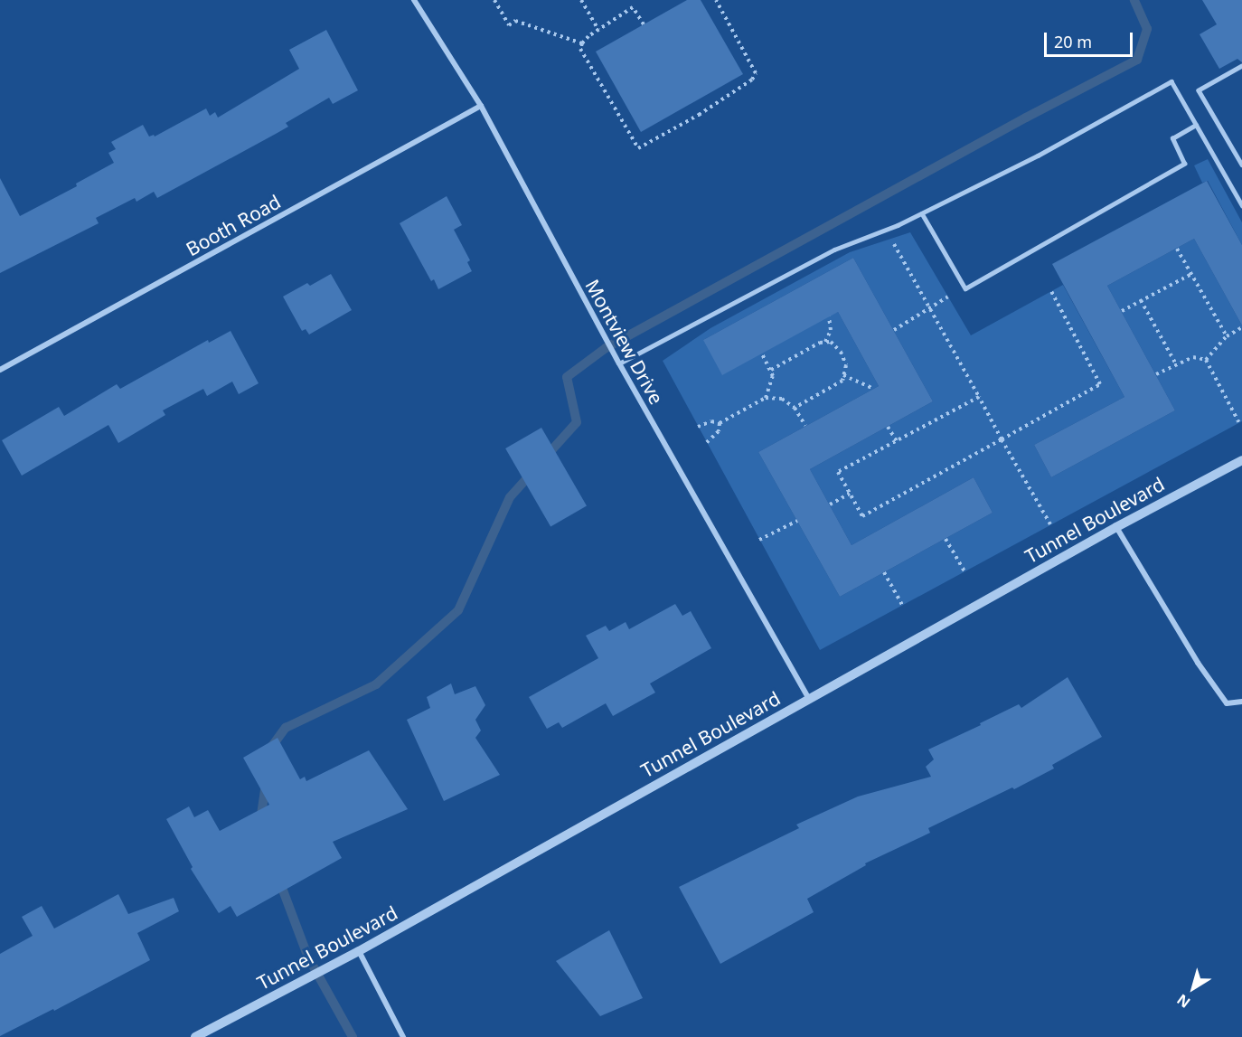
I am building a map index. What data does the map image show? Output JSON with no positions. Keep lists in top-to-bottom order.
{
  "streets": {
    "street": ["Booth Road", "Montview Drive", "Tunnel Boulevard"]
  },
  "crossings": [
    ["Booth Road", "Montview Drive"],
    ["Montview Drive", "Tunnel Boulevard"]
  ],
  "scale_bar": "20 m",
  "north": "bottom left"
}
